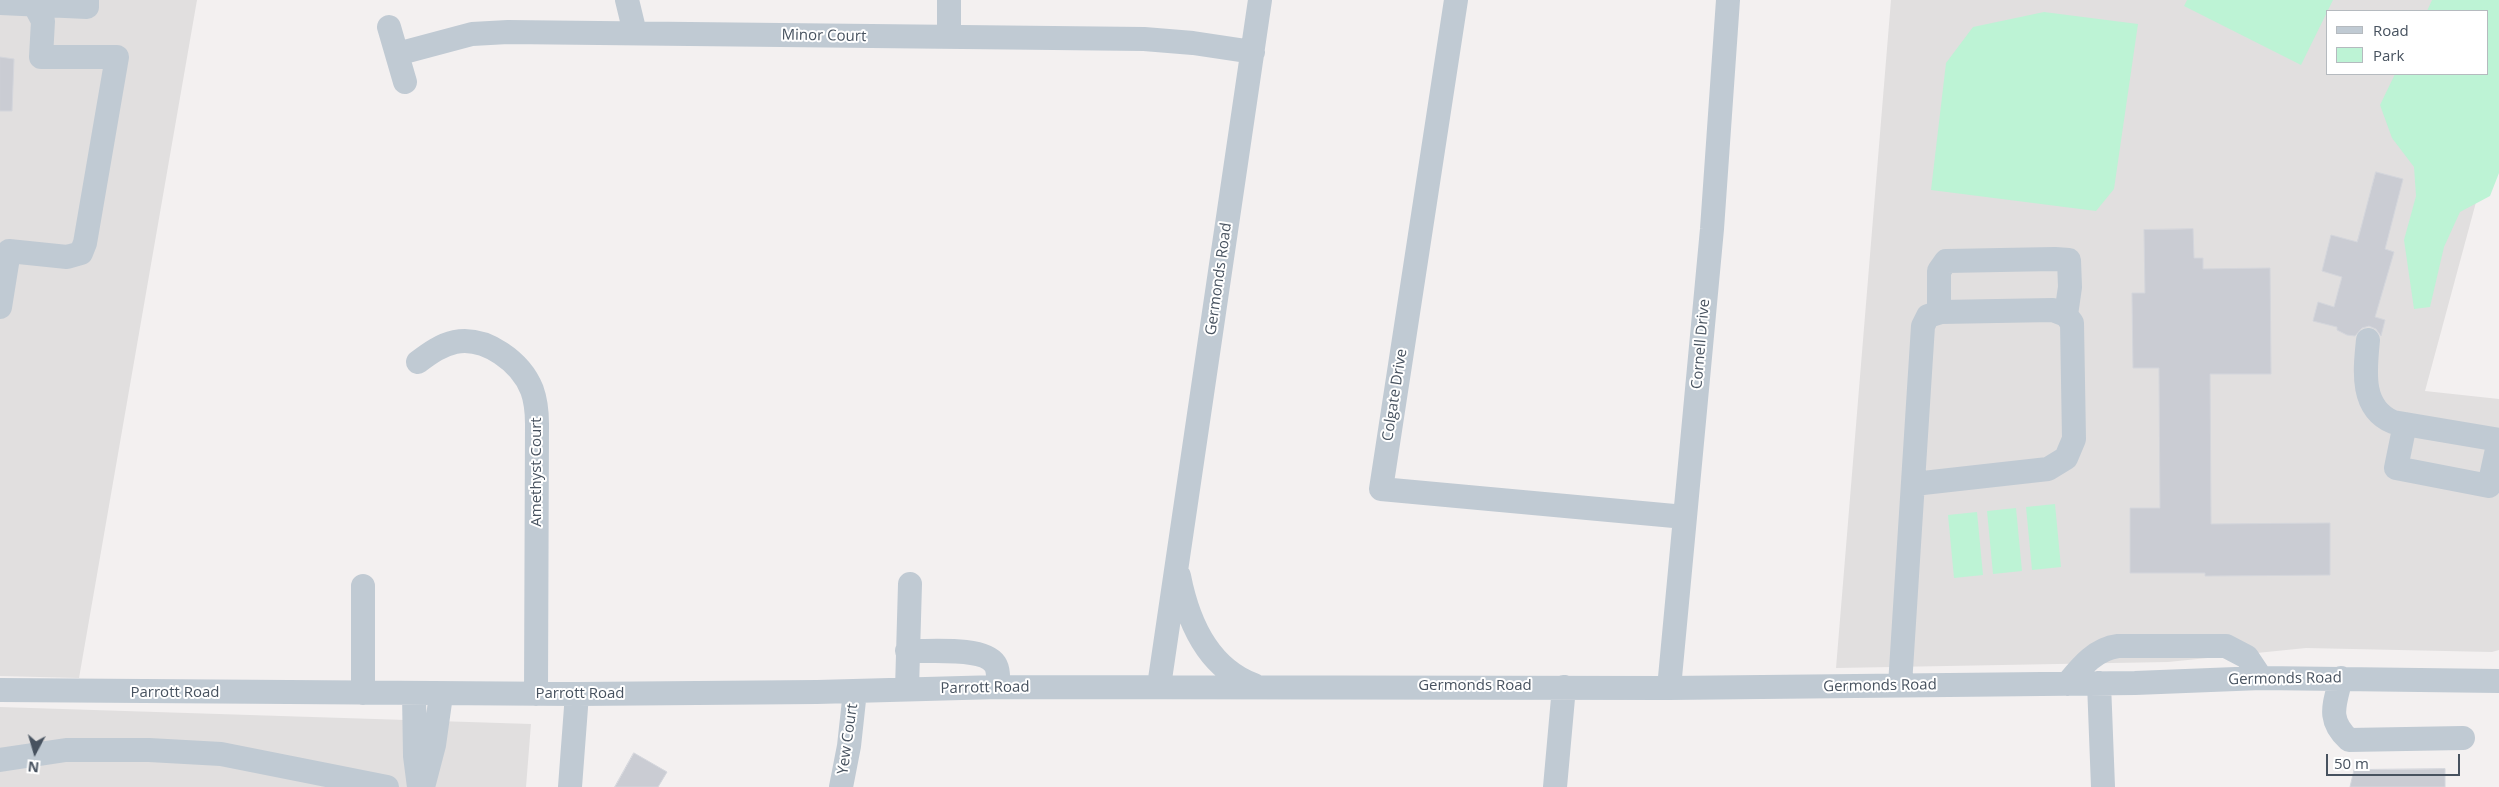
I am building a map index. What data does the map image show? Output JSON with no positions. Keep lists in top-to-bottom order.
{
  "streets": {
    "street": [
      "Minor Court",
      "Germonds Road",
      "Cornell Drive",
      "Colgate Drive",
      "Amethyst Court",
      "Parrott Road",
      "Yew Court"
    ]
  },
  "crossings": [
    ["Minor Court", "Germonds Road"],
    ["Germonds Road", "Cornell Drive"],
    ["Germonds Road", "Parrott Road"],
    ["Cornell Drive", "Colgate Drive"],
    ["Amethyst Court", "Parrott Road"],
    ["Parrott Road", "Yew Court"]
  ],
  "legend": ["Road", "Park"],
  "scale_bar": "50 m",
  "north": "bottom"
}
